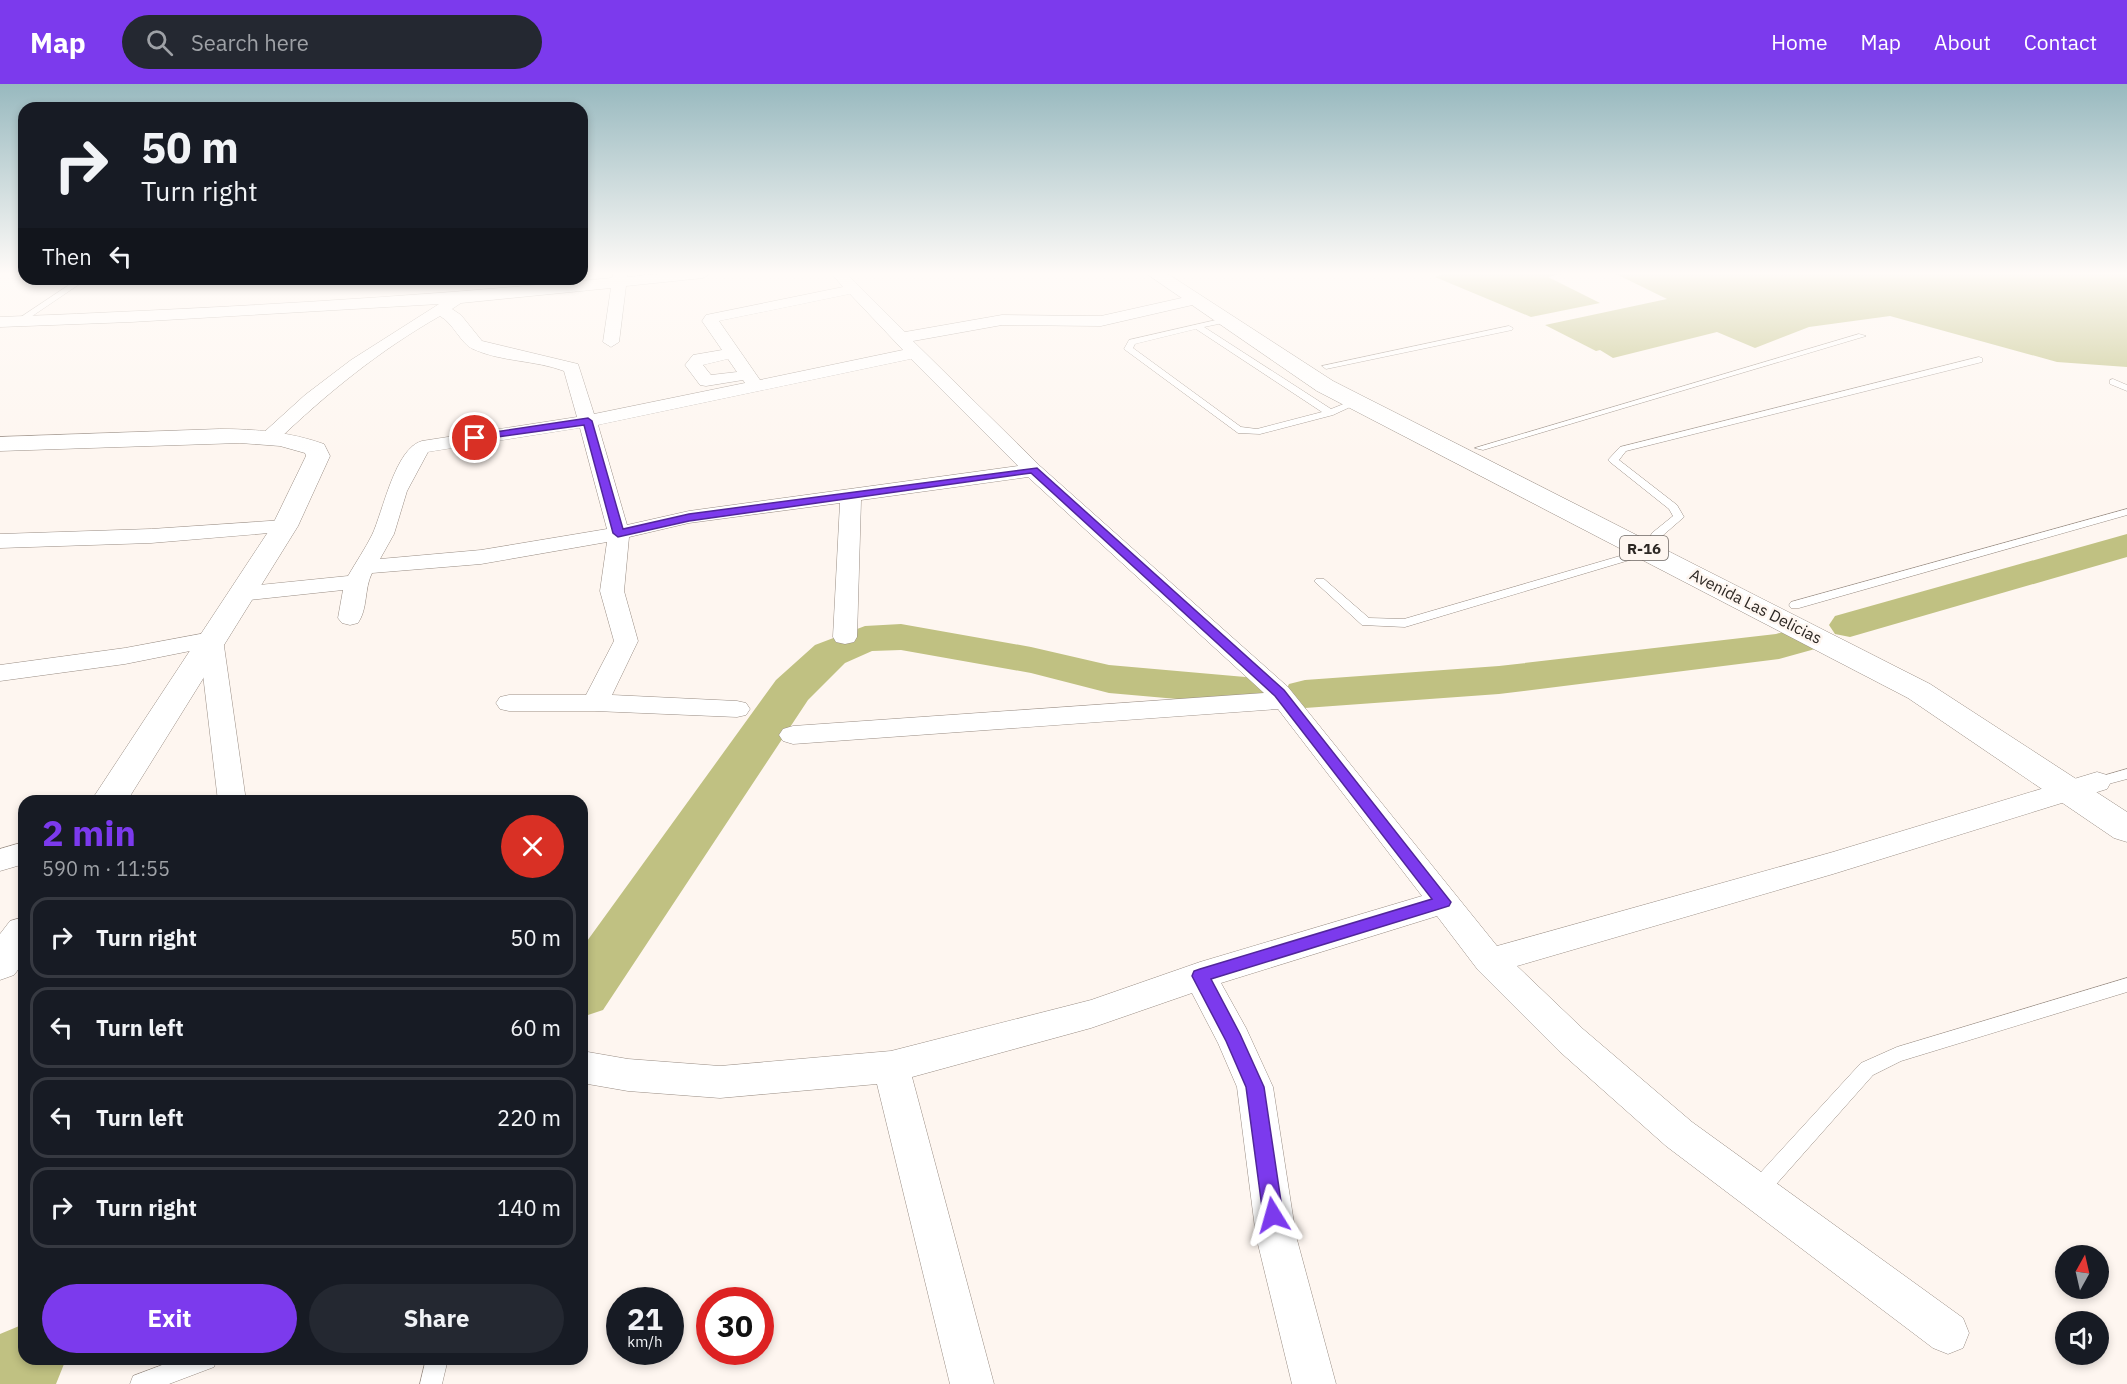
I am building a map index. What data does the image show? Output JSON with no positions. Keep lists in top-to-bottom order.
{
  "streets": {
    "main road": ["R-16", "Avenida Las Delicias"]
  },
  "north": "top",
  "page": {
    "header": "Map",
    "search": "Search here",
    "nav": [
      "Home",
      "Map",
      "About",
      "Contact"
    ],
    "turn": ["50 m", "Turn right"],
    "then": "Then",
    "heading": ["2 min", "590 m · 11:55"],
    "list": [
      {
        "name": "Turn right",
        "value": "50 m"
      },
      {
        "name": "Turn left",
        "value": "60 m"
      },
      {
        "name": "Turn left",
        "value": "220 m"
      },
      {
        "name": "Turn right",
        "value": "140 m"
      }
    ],
    "buttons": ["Exit", "Share"],
    "speed": "21 km/h",
    "limit": "30"
  }
}
